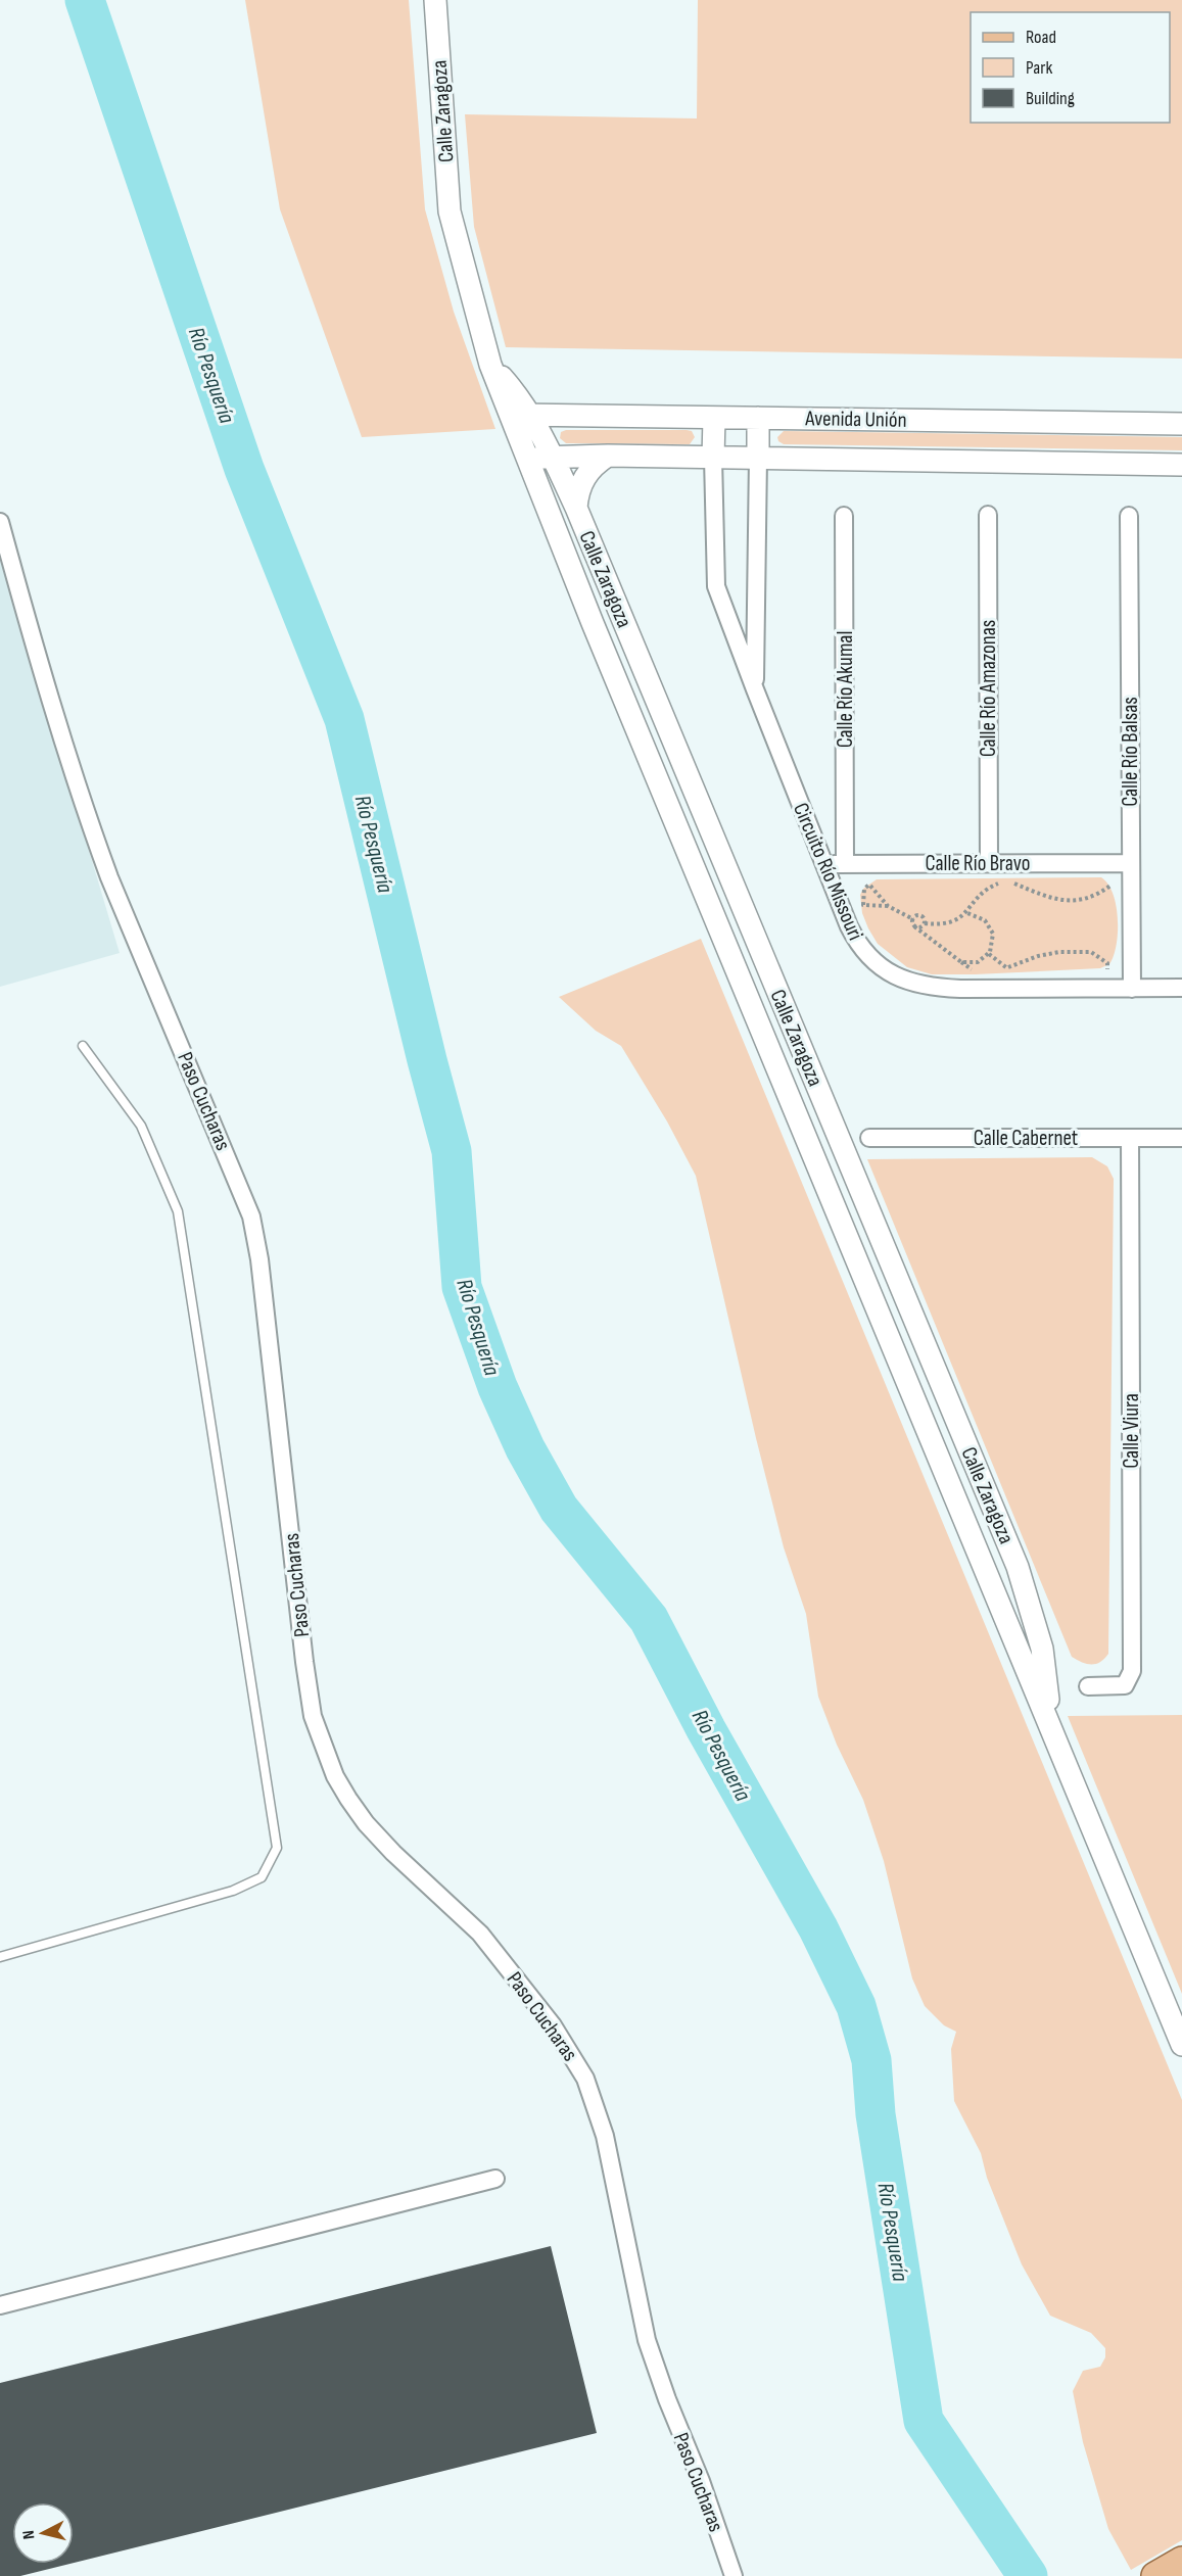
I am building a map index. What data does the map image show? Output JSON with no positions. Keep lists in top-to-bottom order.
{
  "streets": {
    "street": [
      "Calle Zaragoza",
      "Avenida Unión",
      "Calle Río Amazonas",
      "Calle Río Akumal",
      "Calle Río Balsas",
      "Calle Río Bravo",
      "Circuito Río Missouri",
      "Paso Cucharas",
      "Calle Cabernet",
      "Calle Viura"
    ]
  },
  "crossings": [
    ["Calle Zaragoza", "Avenida Unión"],
    ["Avenida Unión", "Circuito Río Missouri"],
    ["Calle Río Amazonas", "Calle Río Bravo"],
    ["Calle Río Akumal", "Calle Río Bravo"],
    ["Calle Río Balsas", "Calle Río Bravo"],
    ["Calle Río Balsas", "Circuito Río Missouri"],
    ["Calle Río Bravo", "Circuito Río Missouri"],
    ["Calle Cabernet", "Calle Viura"]
  ],
  "water": ["Río Pesquería"],
  "legend": ["Road", "Park", "Building"],
  "north": "left"
}
